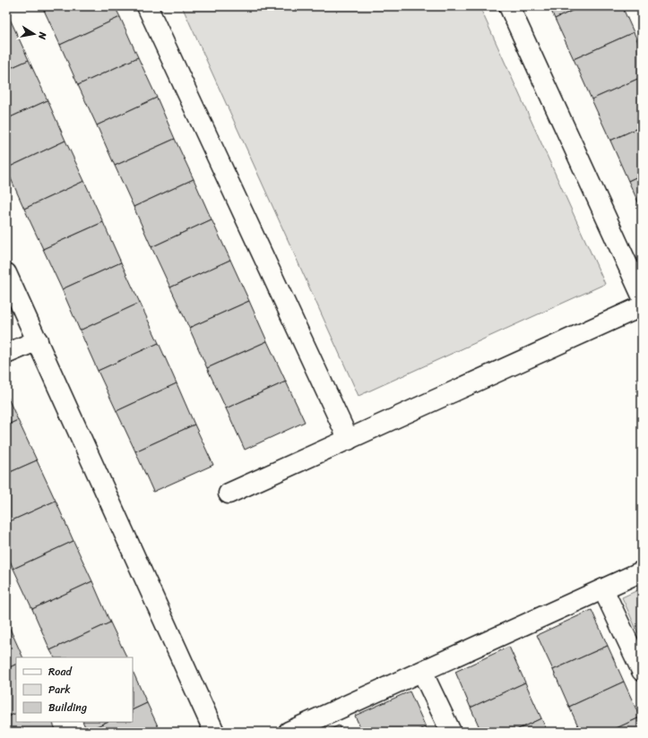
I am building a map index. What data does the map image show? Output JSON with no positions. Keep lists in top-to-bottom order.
{
  "legend": ["Road", "Park", "Building"],
  "north": "right"
}
